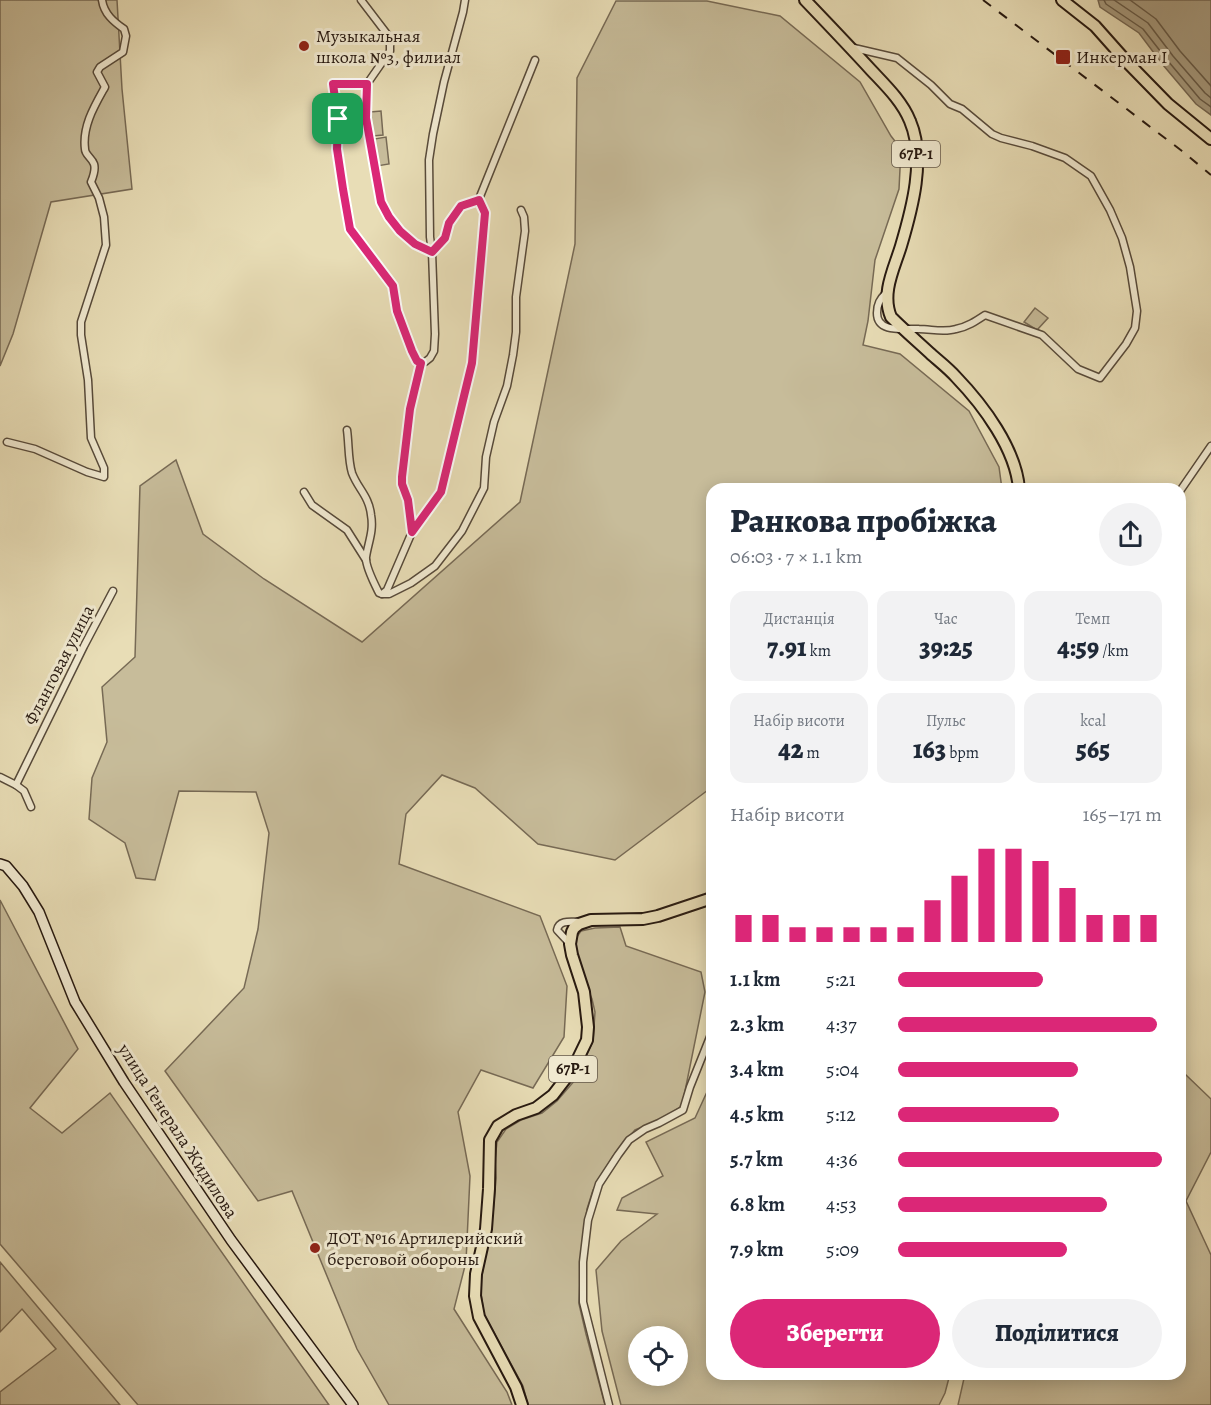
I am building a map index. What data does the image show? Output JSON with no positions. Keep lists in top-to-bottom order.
{
  "streets": {
    "main road": ["67Р-1", "улица Генерала Жидилова"],
    "street": ["Фланговая улица"]
  },
  "places": {
    "other": ["Музыкальная школа №3, филиал", "ДОТ №16 Артилерийский береговой обороны"],
    "transit": ["Инкерман I"]
  },
  "page": {
    "heading": ["Ранкова пробіжка", "06:03 · 7 × 1.1 km"],
    "stats": [
      ["Дистанція", "7.91 km"],
      ["Час", "39:25"],
      ["Темп", "4:59 /km"],
      ["Набір висоти", "42 m"],
      ["Пульс", "163 bpm"],
      ["kcal", "565"]
    ],
    "chart": ["Набір висоти", "165–171 m"],
    "list": [
      {
        "name": "1.1 km",
        "note": "5:21"
      },
      {
        "name": "2.3 km",
        "note": "4:37"
      },
      {
        "name": "3.4 km",
        "note": "5:04"
      },
      {
        "name": "4.5 km",
        "note": "5:12"
      },
      {
        "name": "5.7 km",
        "note": "4:36"
      },
      {
        "name": "6.8 km",
        "note": "4:53"
      },
      {
        "name": "7.9 km",
        "note": "5:09"
      }
    ],
    "buttons": ["Зберегти", "Поділитися"]
  }
}
